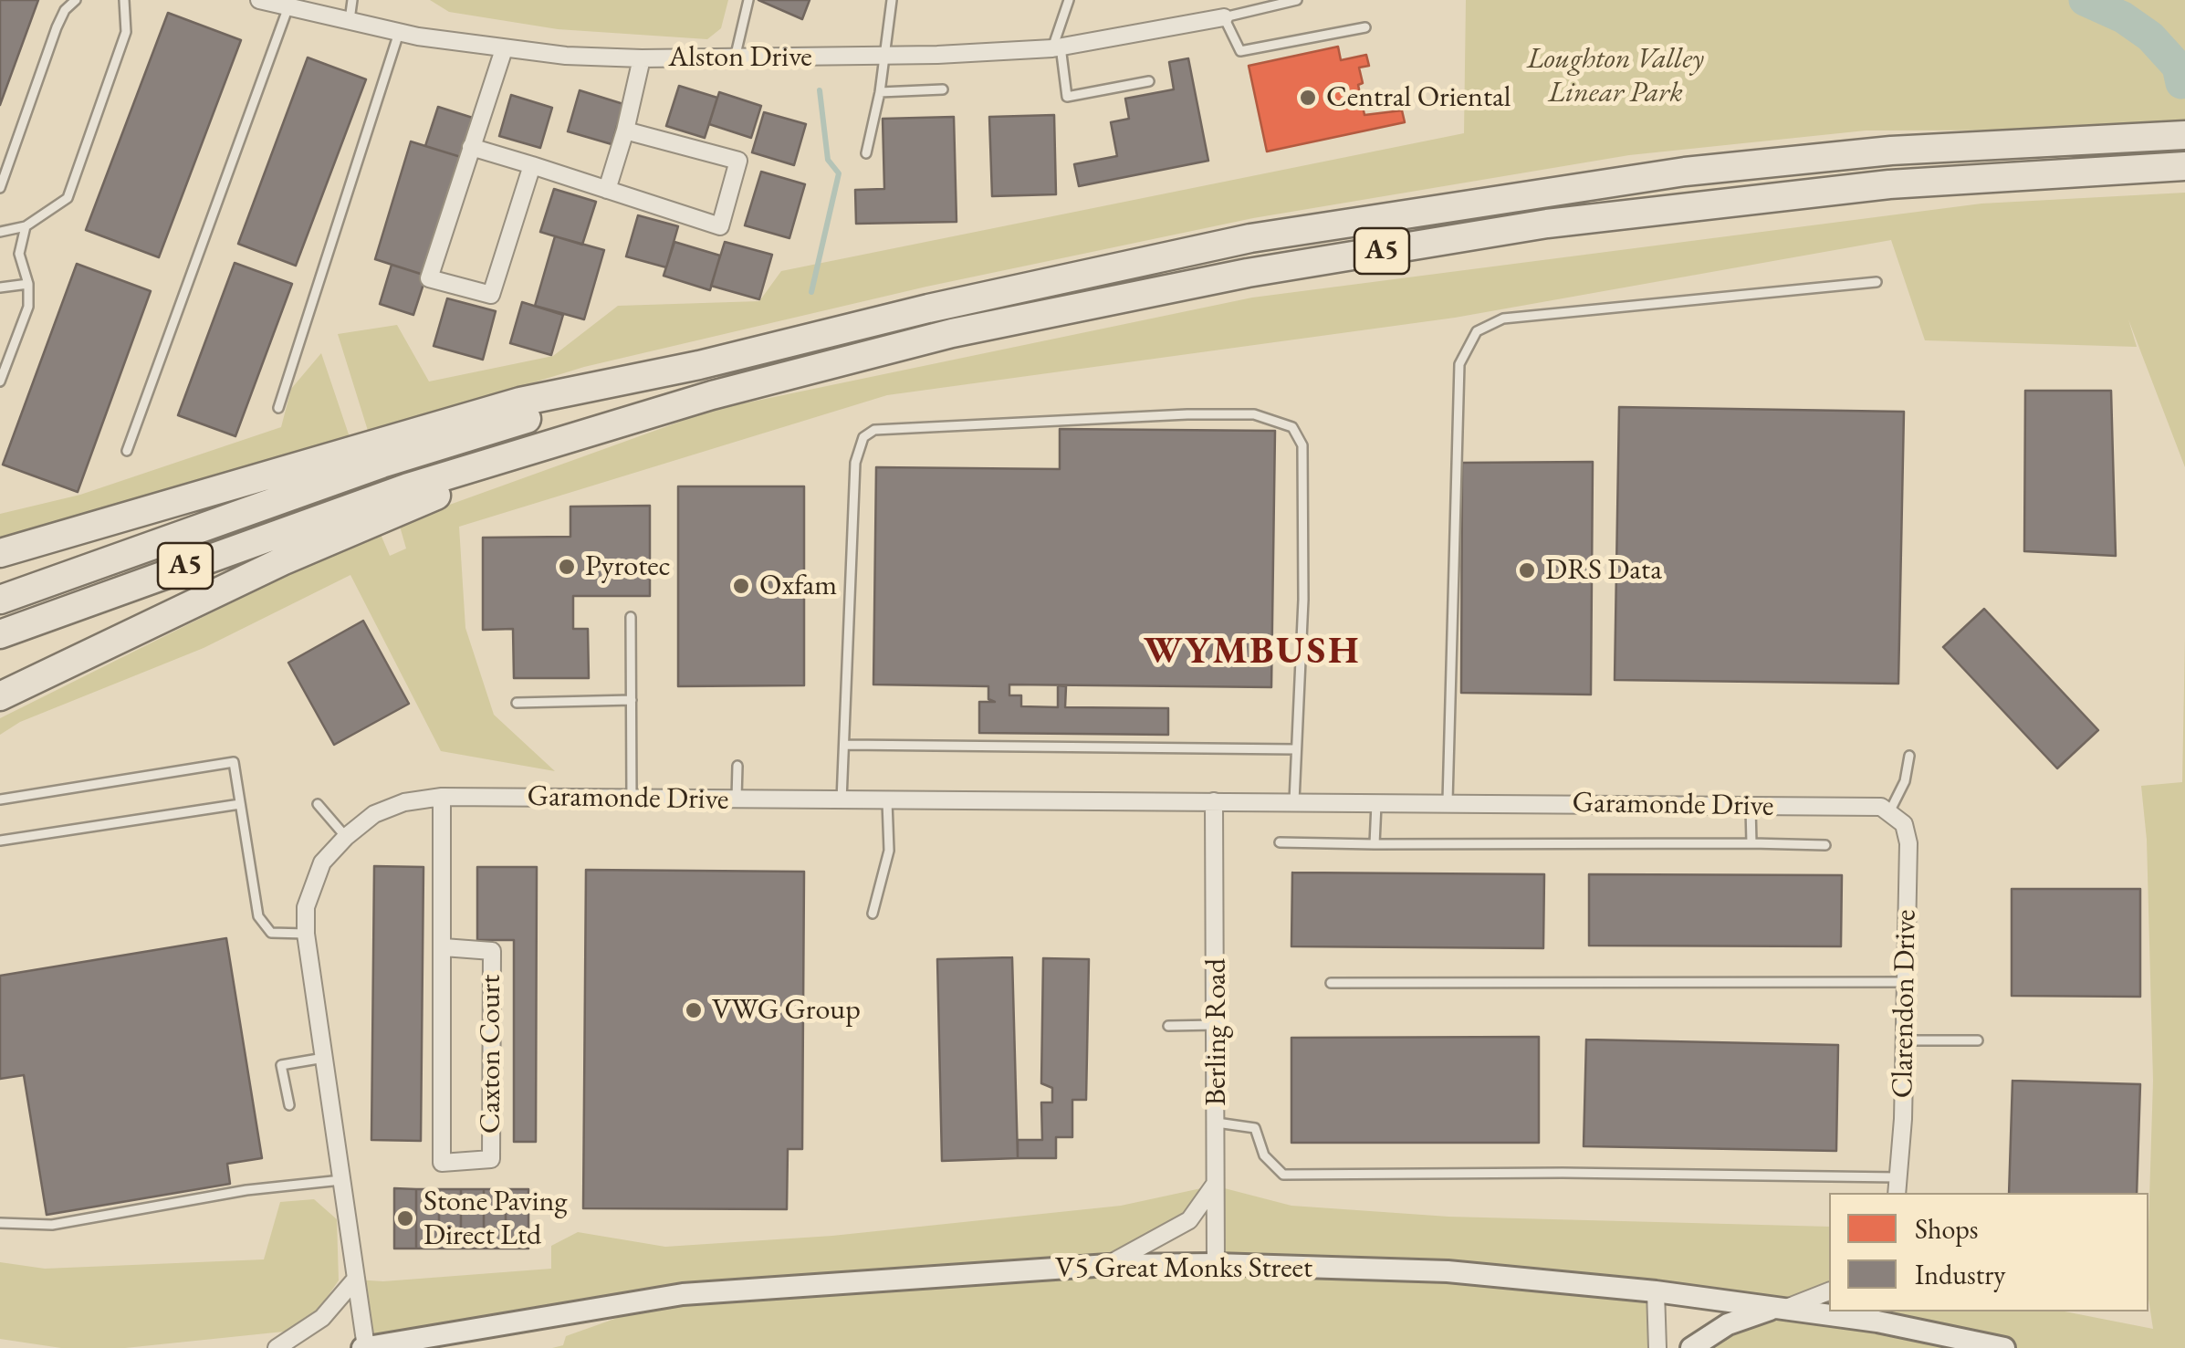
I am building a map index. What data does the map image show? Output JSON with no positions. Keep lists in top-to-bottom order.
{
  "streets": {
    "highway": ["A5"],
    "street": [
      "Alston Drive",
      "Garamonde Drive",
      "Clarendon Drive",
      "Berling Road",
      "Caxton Court",
      "V5 Great Monks Street"
    ]
  },
  "crossings": [
    ["Garamonde Drive", "Clarendon Drive"],
    ["Garamonde Drive", "Berling Road"],
    ["Garamonde Drive", "Caxton Court"],
    ["Garamonde Drive", "V5 Great Monks Street"],
    ["Berling Road", "V5 Great Monks Street"]
  ],
  "districts": ["WYMBUSH"],
  "parks": ["Loughton Valley Linear Park"],
  "places": [
    "Central Oriental",
    "Pyrotec",
    "DRS Data",
    "Oxfam",
    "VWG Group",
    "Stone Paving Direct Ltd"
  ],
  "legend": ["Shops", "Industry"]
}
